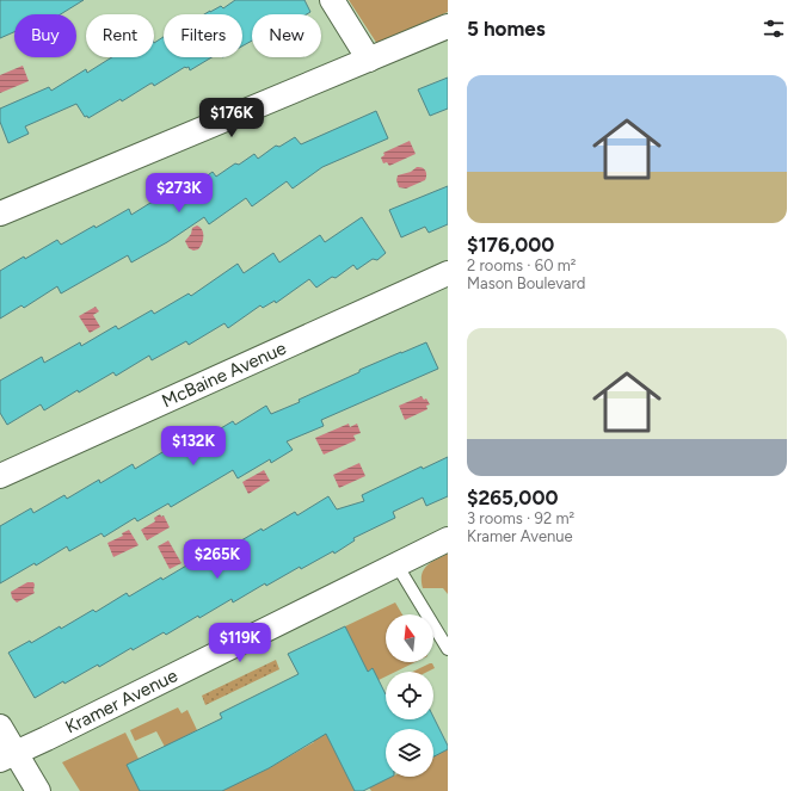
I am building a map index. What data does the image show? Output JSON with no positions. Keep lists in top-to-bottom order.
{
  "streets": {
    "street": ["McBaine Avenue", "Kramer Avenue"]
  },
  "north": "top",
  "page": {
    "heading": "5 homes",
    "chip": [
      "Buy",
      "Rent",
      "Filters",
      "New"
    ],
    "list": [
      {
        "name": "$176,000",
        "note": "2 rooms · 60 m² · Mason Boulevard"
      },
      {
        "name": "$265,000",
        "note": "3 rooms · 92 m² · Kramer Avenue"
      }
    ],
    "price": [
      "$176K",
      "$273K",
      "$132K",
      "$265K",
      "$119K"
    ]
  }
}
